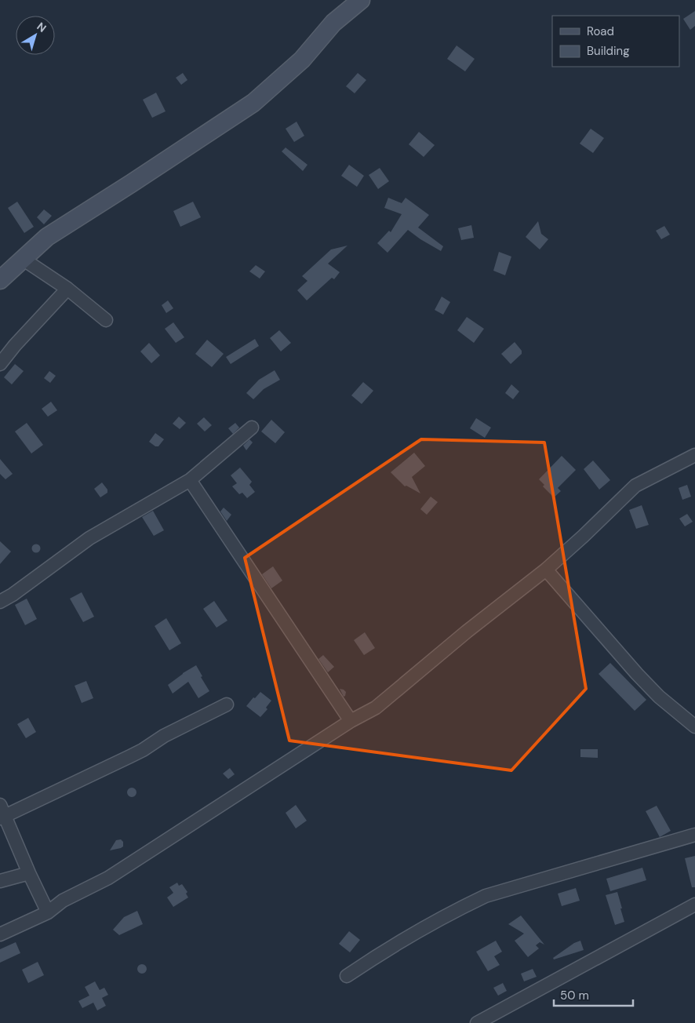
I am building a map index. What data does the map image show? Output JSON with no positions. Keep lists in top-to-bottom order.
{
  "legend": ["Road", "Building"],
  "scale_bar": "50 m",
  "north": "top right"
}
